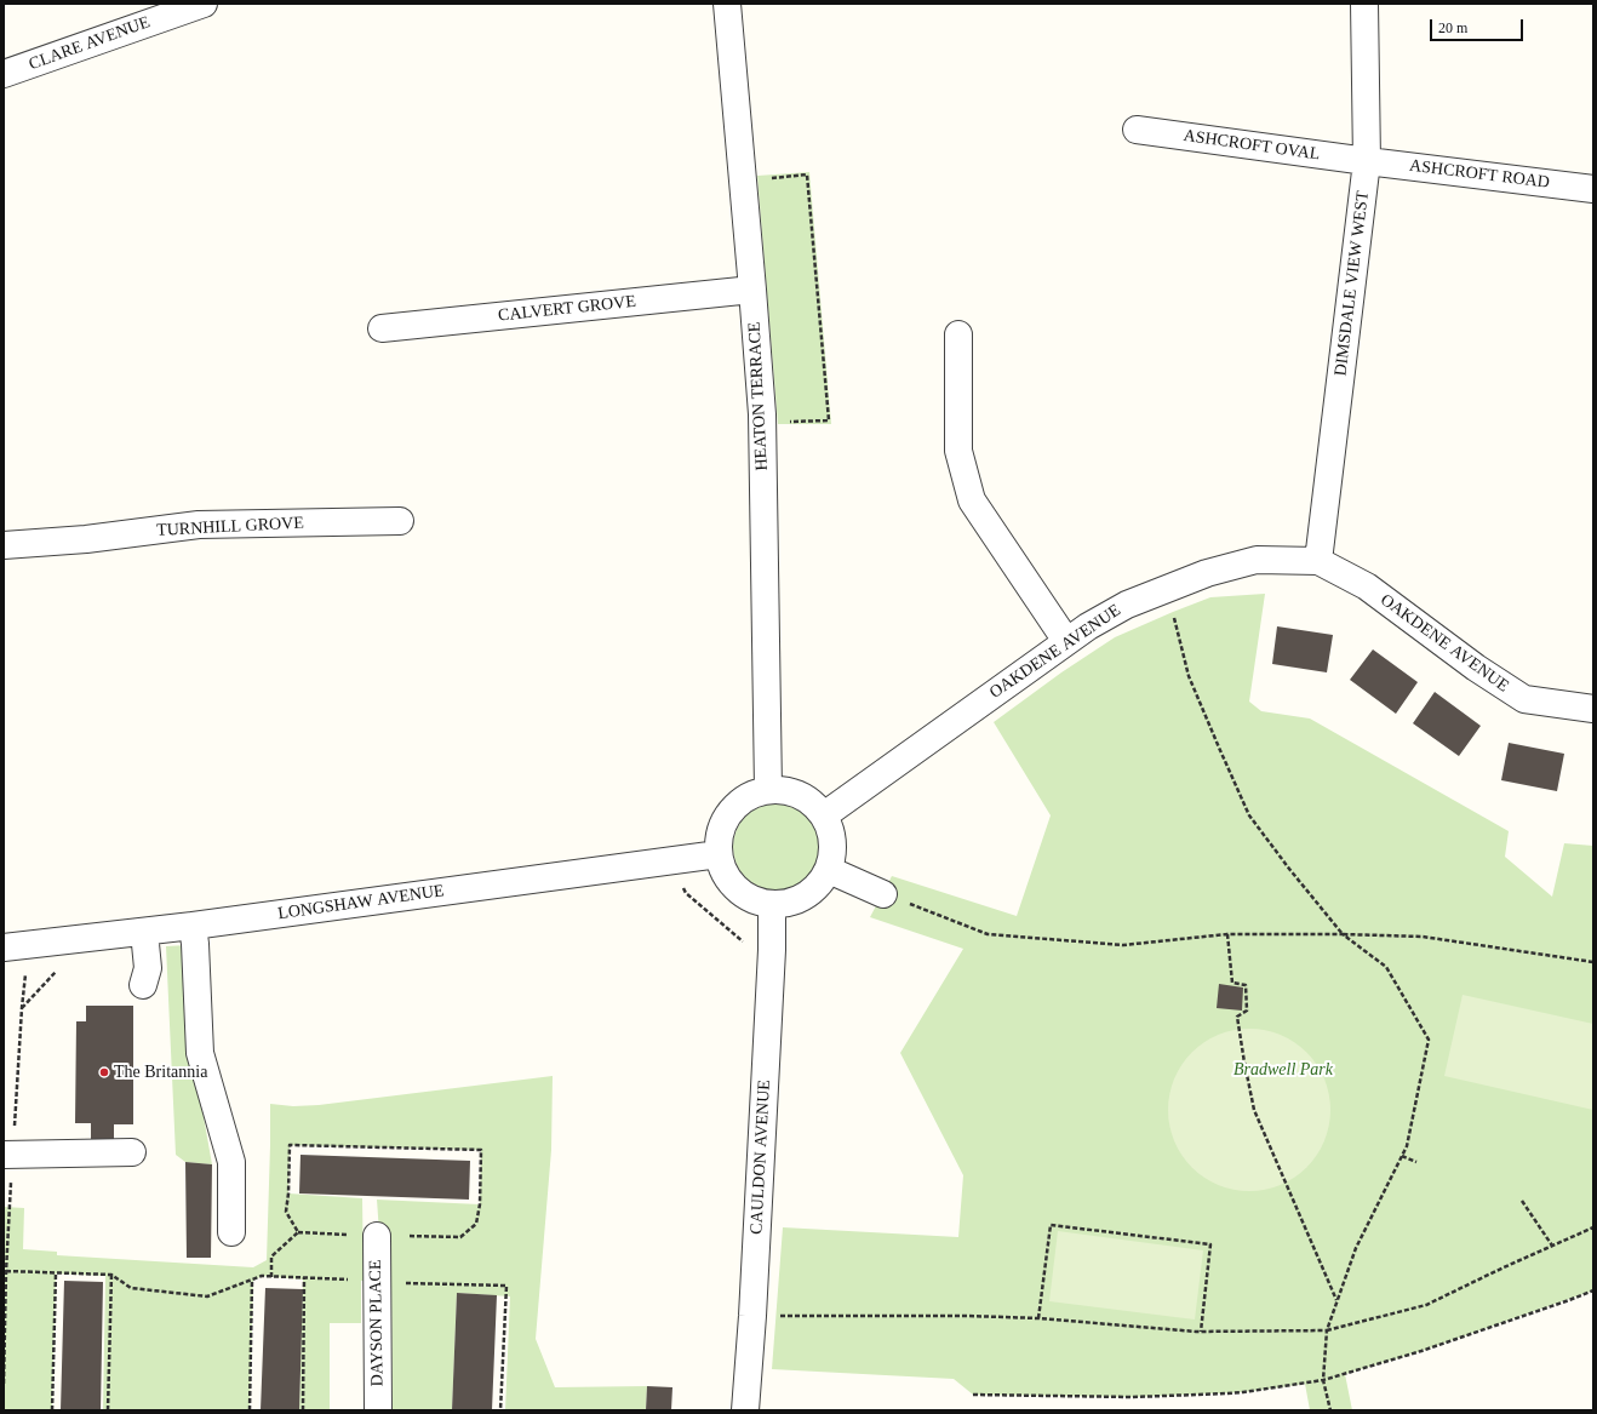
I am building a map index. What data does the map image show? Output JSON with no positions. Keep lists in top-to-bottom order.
{
  "streets": {
    "street": [
      "CLARE AVENUE",
      "ASHCROFT OVAL",
      "ASHCROFT ROAD",
      "DIMSDALE VIEW WEST",
      "CALVERT GROVE",
      "HEATON TERRACE",
      "TURNHILL GROVE",
      "OAKDENE AVENUE",
      "LONGSHAW AVENUE",
      "CAULDON AVENUE",
      "DAYSON PLACE"
    ]
  },
  "crossings": [
    ["ASHCROFT OVAL", "ASHCROFT ROAD"],
    ["ASHCROFT OVAL", "DIMSDALE VIEW WEST"],
    ["ASHCROFT ROAD", "DIMSDALE VIEW WEST"],
    ["DIMSDALE VIEW WEST", "OAKDENE AVENUE"],
    ["CALVERT GROVE", "HEATON TERRACE"],
    ["HEATON TERRACE", "OAKDENE AVENUE"],
    ["HEATON TERRACE", "LONGSHAW AVENUE"],
    ["HEATON TERRACE", "CAULDON AVENUE"],
    ["OAKDENE AVENUE", "LONGSHAW AVENUE"],
    ["OAKDENE AVENUE", "CAULDON AVENUE"],
    ["LONGSHAW AVENUE", "CAULDON AVENUE"]
  ],
  "parks": ["Bradwell Park"],
  "places": ["The Britannia"],
  "scale_bar": "20 m"
}
